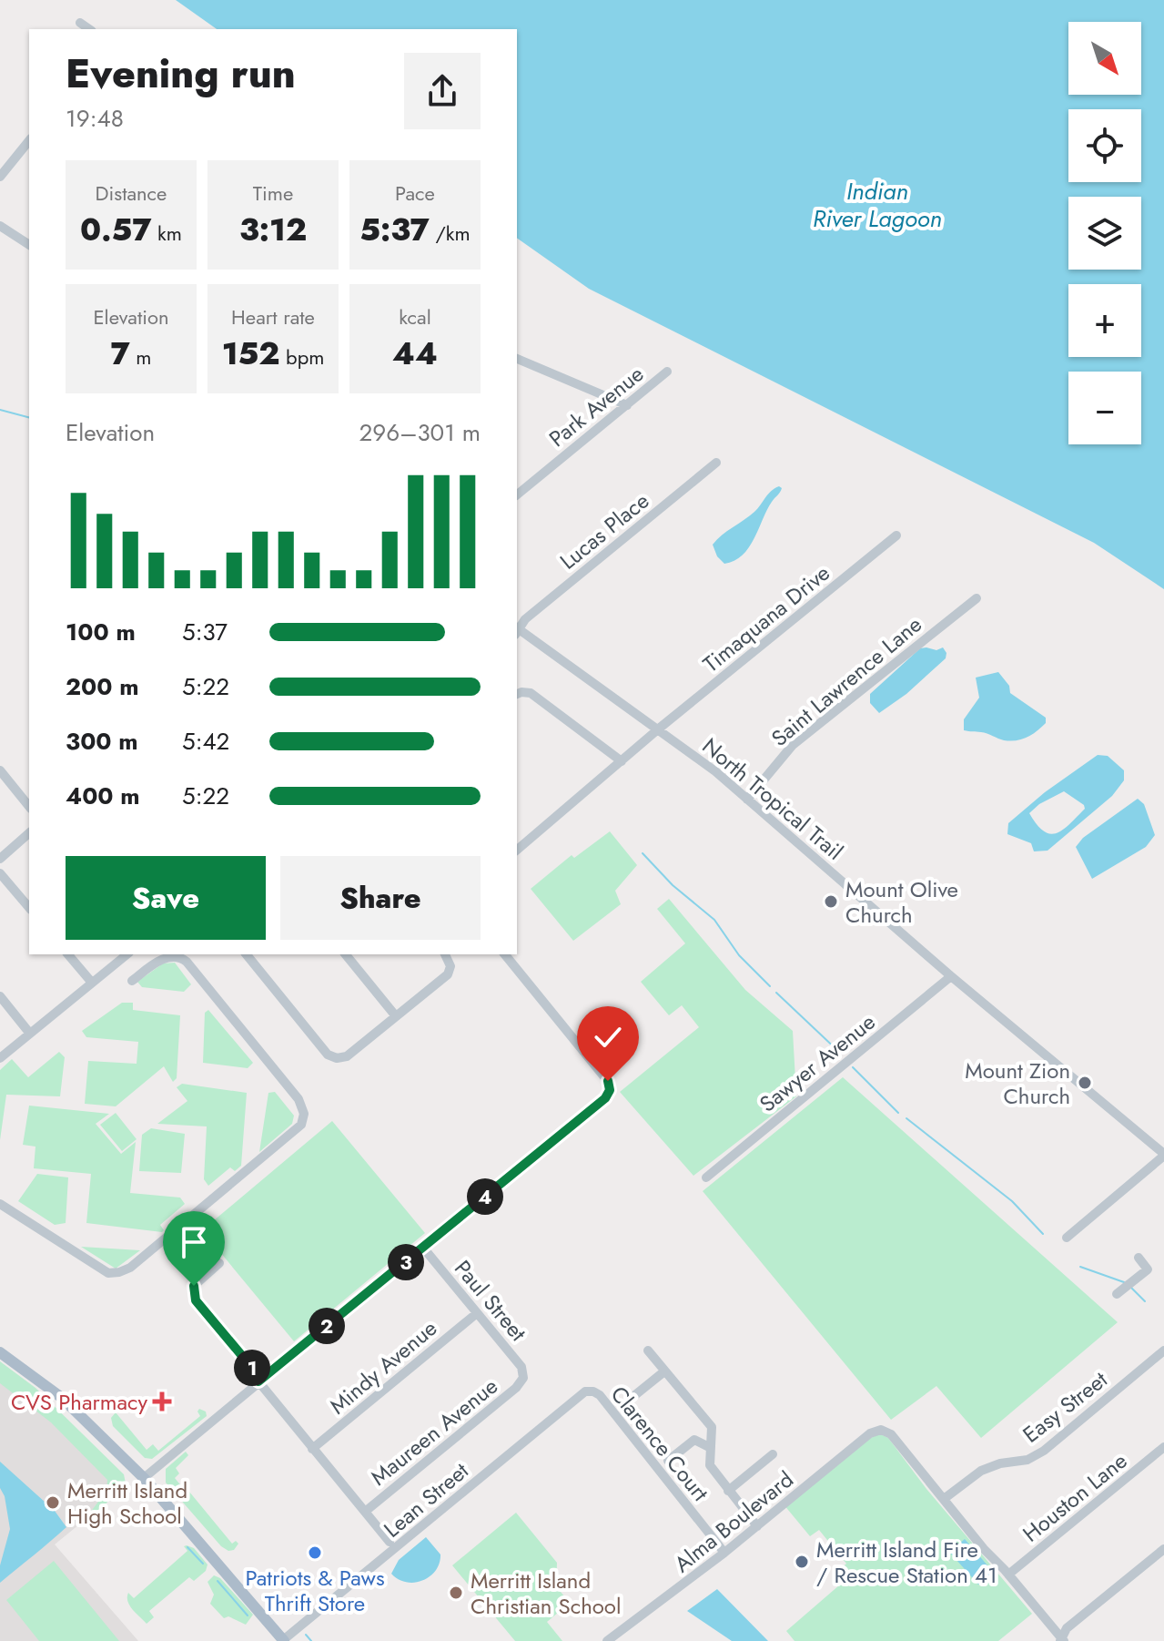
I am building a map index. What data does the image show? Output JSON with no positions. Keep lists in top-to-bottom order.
{
  "streets": {
    "street": [
      "Park Avenue",
      "Lucas Place",
      "Timaquana Drive",
      "Saint Lawrence Lane",
      "North Tropical Trail",
      "Sawyer Avenue",
      "Paul Street",
      "Mindy Avenue",
      "Easy Street",
      "Maureen Avenue",
      "Clarence Court",
      "Houston Lane",
      "Lean Street",
      "Alma Boulevard"
    ]
  },
  "crossings": [
    ["Timaquana Drive", "North Tropical Trail"],
    ["Saint Lawrence Lane", "North Tropical Trail"],
    ["North Tropical Trail", "Sawyer Avenue"],
    ["Paul Street", "Mindy Avenue"],
    ["Paul Street", "Maureen Avenue"],
    ["Easy Street", "Alma Boulevard"],
    ["Clarence Court", "Lean Street"],
    ["Clarence Court", "Alma Boulevard"]
  ],
  "water": ["Indian River Lagoon"],
  "places": {
    "other": [
      "Mount Olive Church",
      "Mount Zion Church",
      "Merritt Island High School",
      "Patriots & Paws Thrift Store",
      "Merritt Island Fire / Rescue Station 41",
      "Merritt Island Christian School"
    ],
    "health": ["CVS Pharmacy"]
  },
  "north": "bottom right",
  "page": {
    "map_buttons": ["+", "−"],
    "heading": ["Evening run", "19:48"],
    "stats": [
      ["Distance", "0.57 km"],
      ["Time", "3:12"],
      ["Pace", "5:37 /km"],
      ["Elevation", "7 m"],
      ["Heart rate", "152 bpm"],
      ["kcal", "44"]
    ],
    "chart": ["Elevation", "296–301 m"],
    "list": [
      {
        "name": "100 m",
        "note": "5:37"
      },
      {
        "name": "200 m",
        "note": "5:22"
      },
      {
        "name": "300 m",
        "note": "5:42"
      },
      {
        "name": "400 m",
        "note": "5:22"
      }
    ],
    "buttons": ["Save", "Share"],
    "pins": [
      "4",
      "3",
      "2",
      "1"
    ]
  }
}
